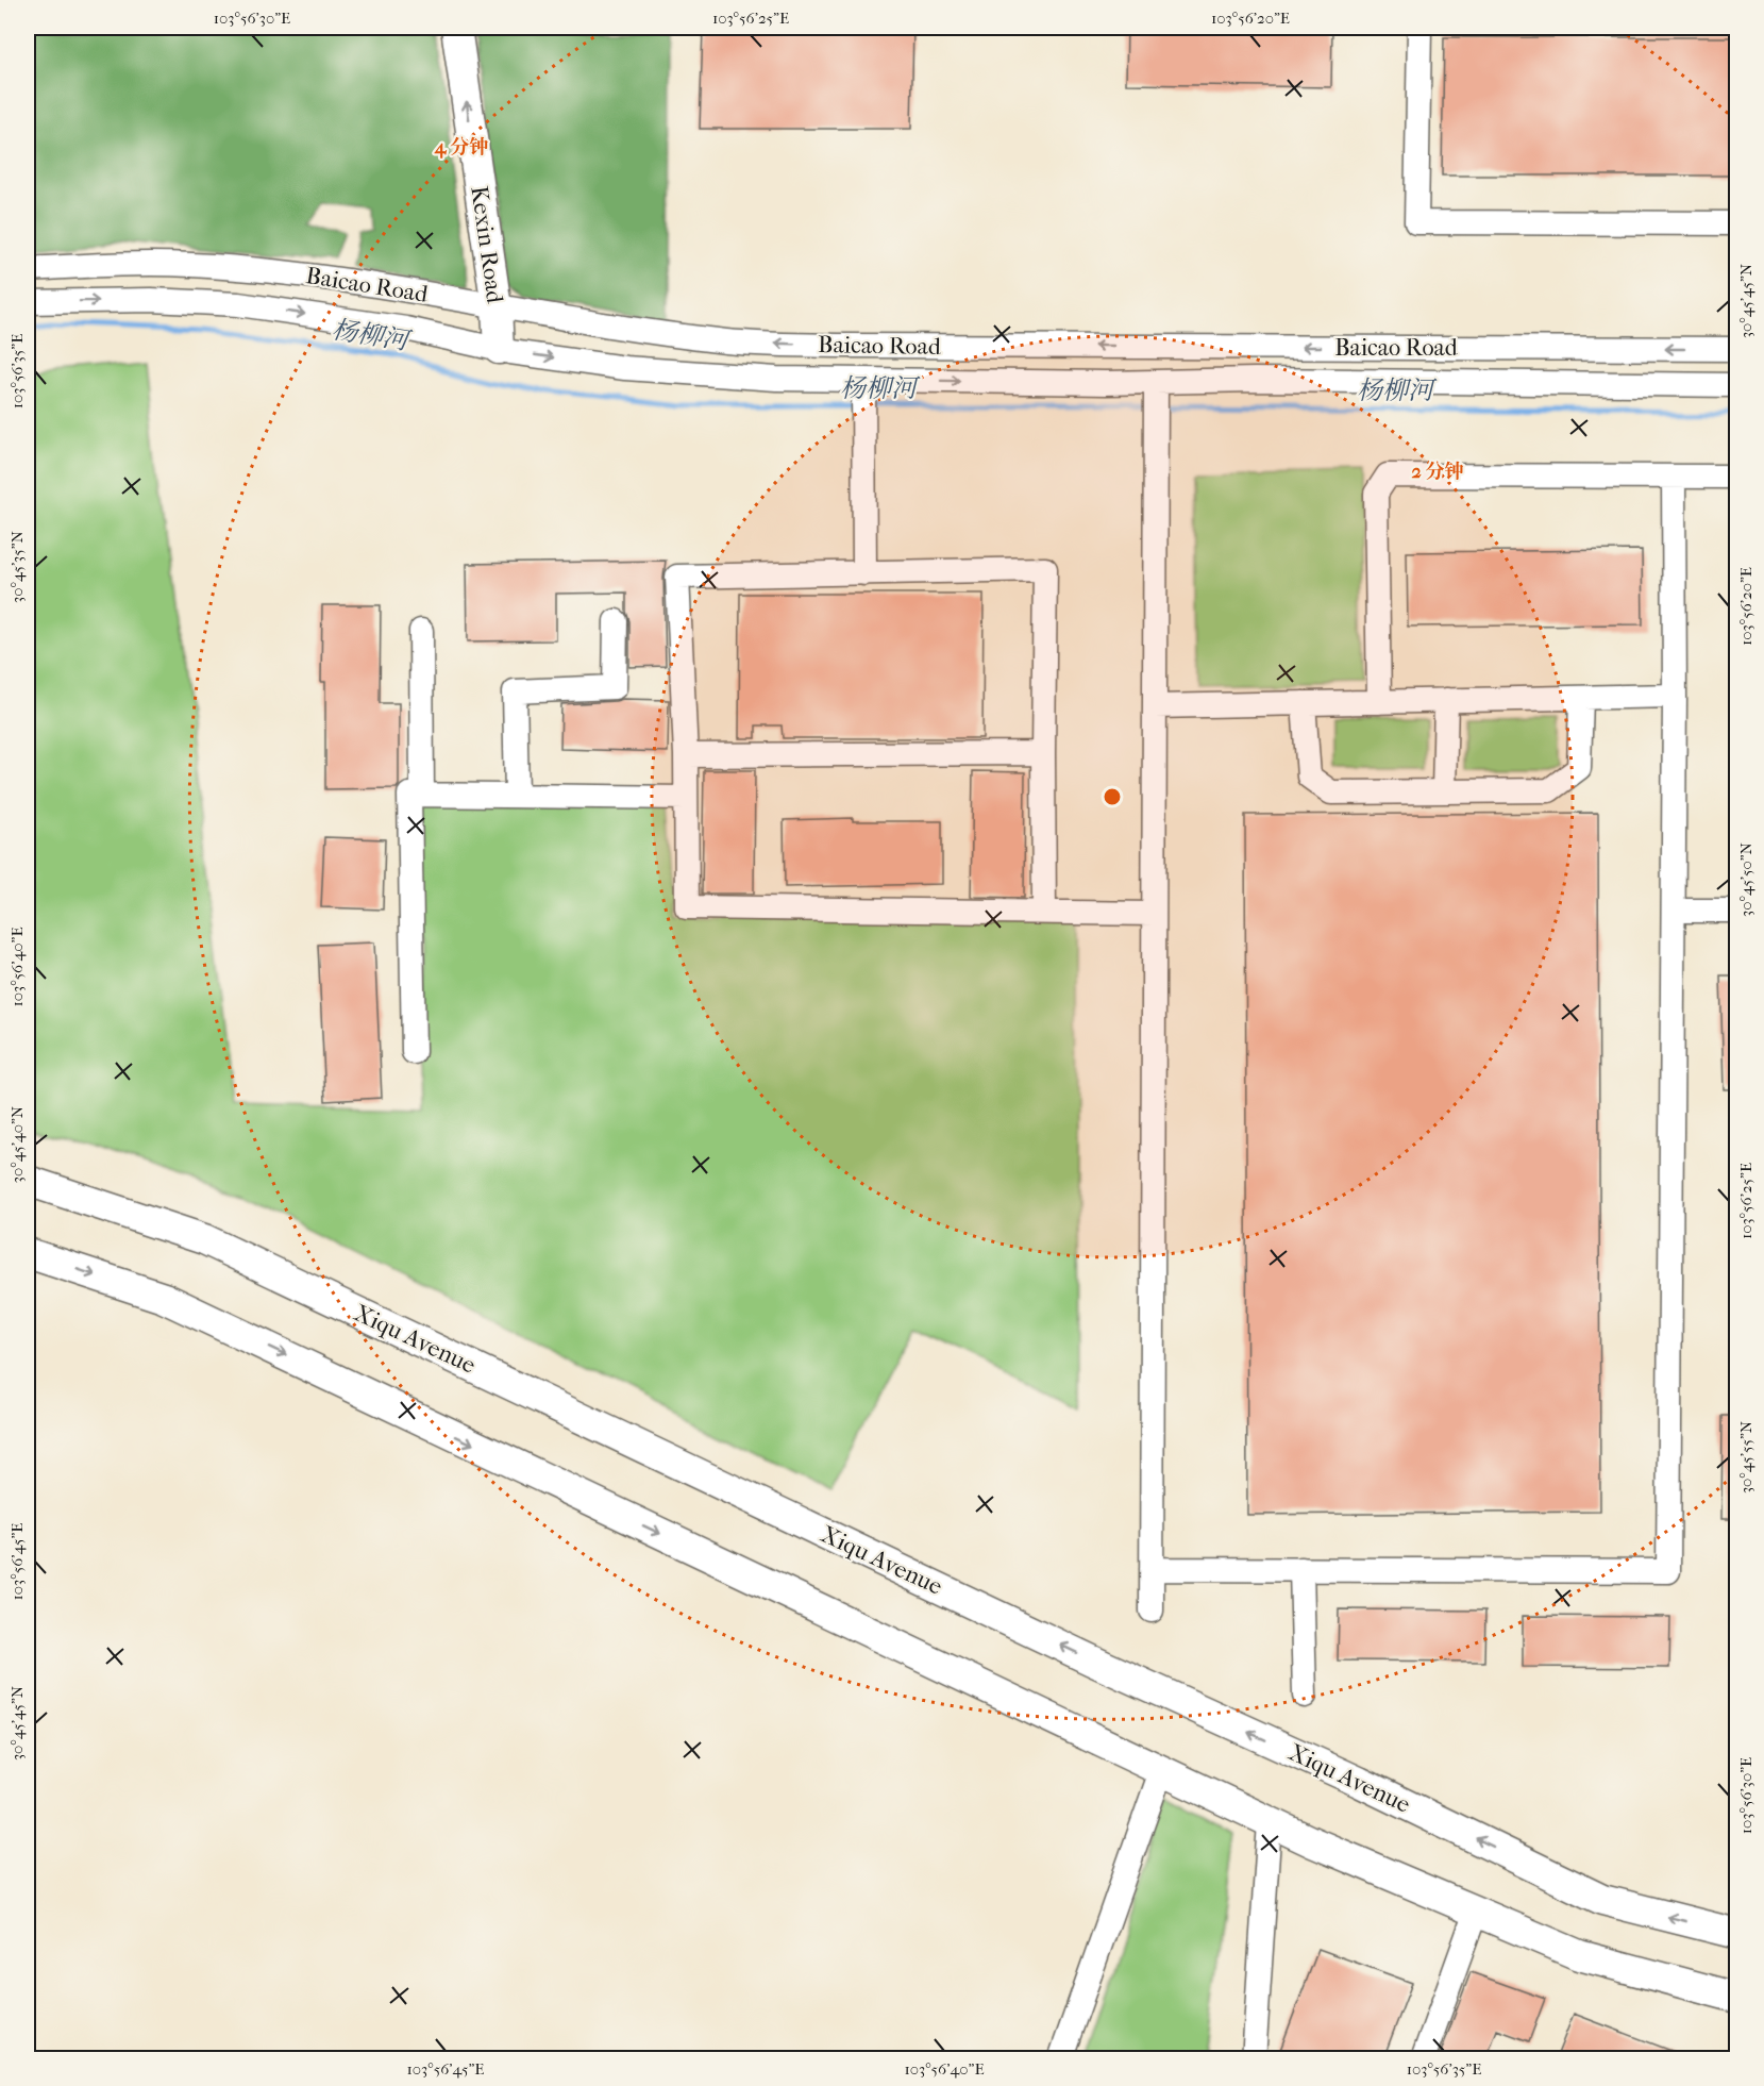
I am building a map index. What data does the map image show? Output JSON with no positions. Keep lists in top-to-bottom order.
{
  "streets": {
    "main road": ["Kexin Road", "Xiqu Avenue"],
    "street": ["Baicao Road"]
  },
  "crossings": [
    ["Kexin Road", "Baicao Road"]
  ],
  "one_way": ["Kexin Road"],
  "water": ["杨柳河"],
  "coordinates": [
    "103°56'30\"E",
    "103°56'25\"E",
    "103°56'20\"E",
    "30°45'45\"N",
    "103°56'35\"E",
    "30°45'35\"N",
    "30°45'50\"N",
    "103°56'40\"E",
    "30°45'40\"N",
    "30°45'55\"N",
    "103°56'45\"E"
  ],
  "rings": ["4 分钟", "2 分钟"]
}
